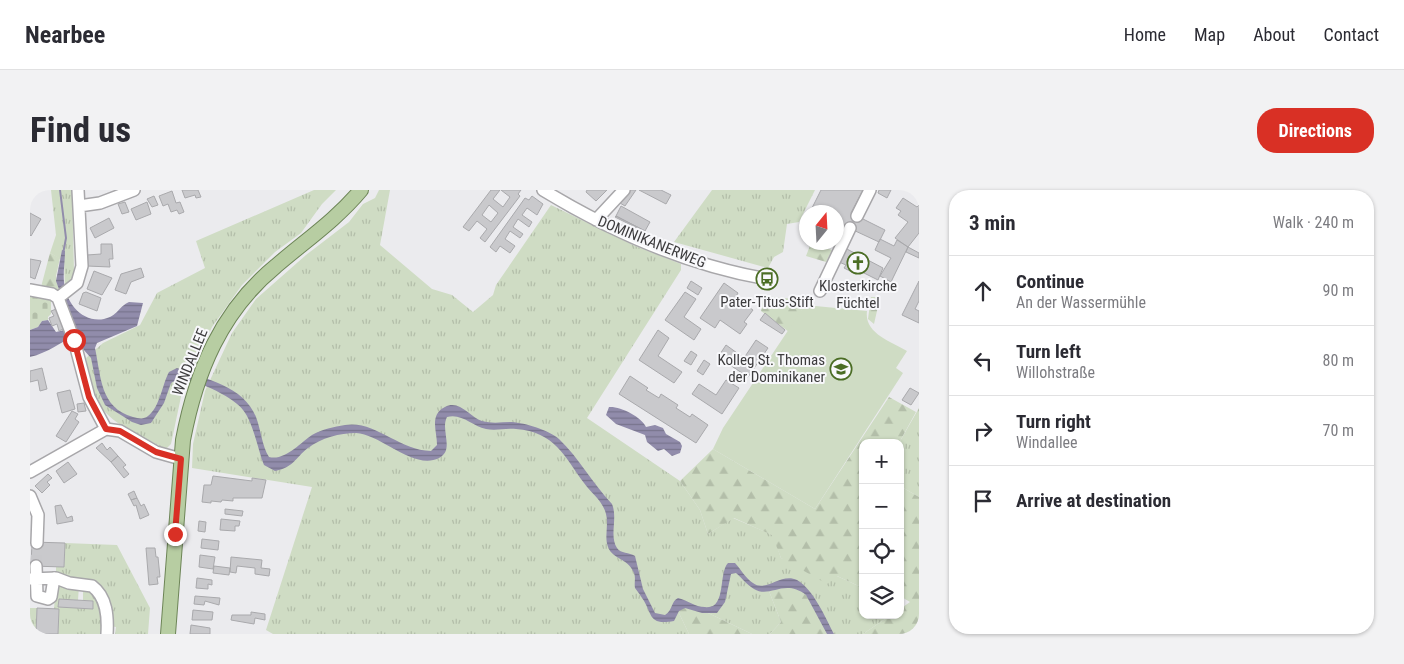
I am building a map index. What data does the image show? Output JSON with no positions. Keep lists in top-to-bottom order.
{
  "streets": {
    "main road": ["WINDALLEE"],
    "street": ["DOMINIKANERWEG"]
  },
  "places": {
    "church": ["Klosterkirche Füchtel"],
    "bus stop": ["Pater-Titus-Stift"],
    "school or university": ["Kolleg St. Thomas der Dominikaner"]
  },
  "north": "top",
  "page": {
    "header": "Nearbee",
    "nav": [
      "Home",
      "Map",
      "About",
      "Contact"
    ],
    "buttons": "Directions",
    "title": "Find us",
    "heading": ["3 min", "Walk · 240 m"],
    "list": [
      ["Continue", "An der Wassermühle", "90 m"],
      ["Turn left", "Willohstraße", "80 m"],
      ["Turn right", "Windallee", "70 m"],
      "Arrive at destination"
    ],
    "map_buttons": ["+", "−"]
  }
}
